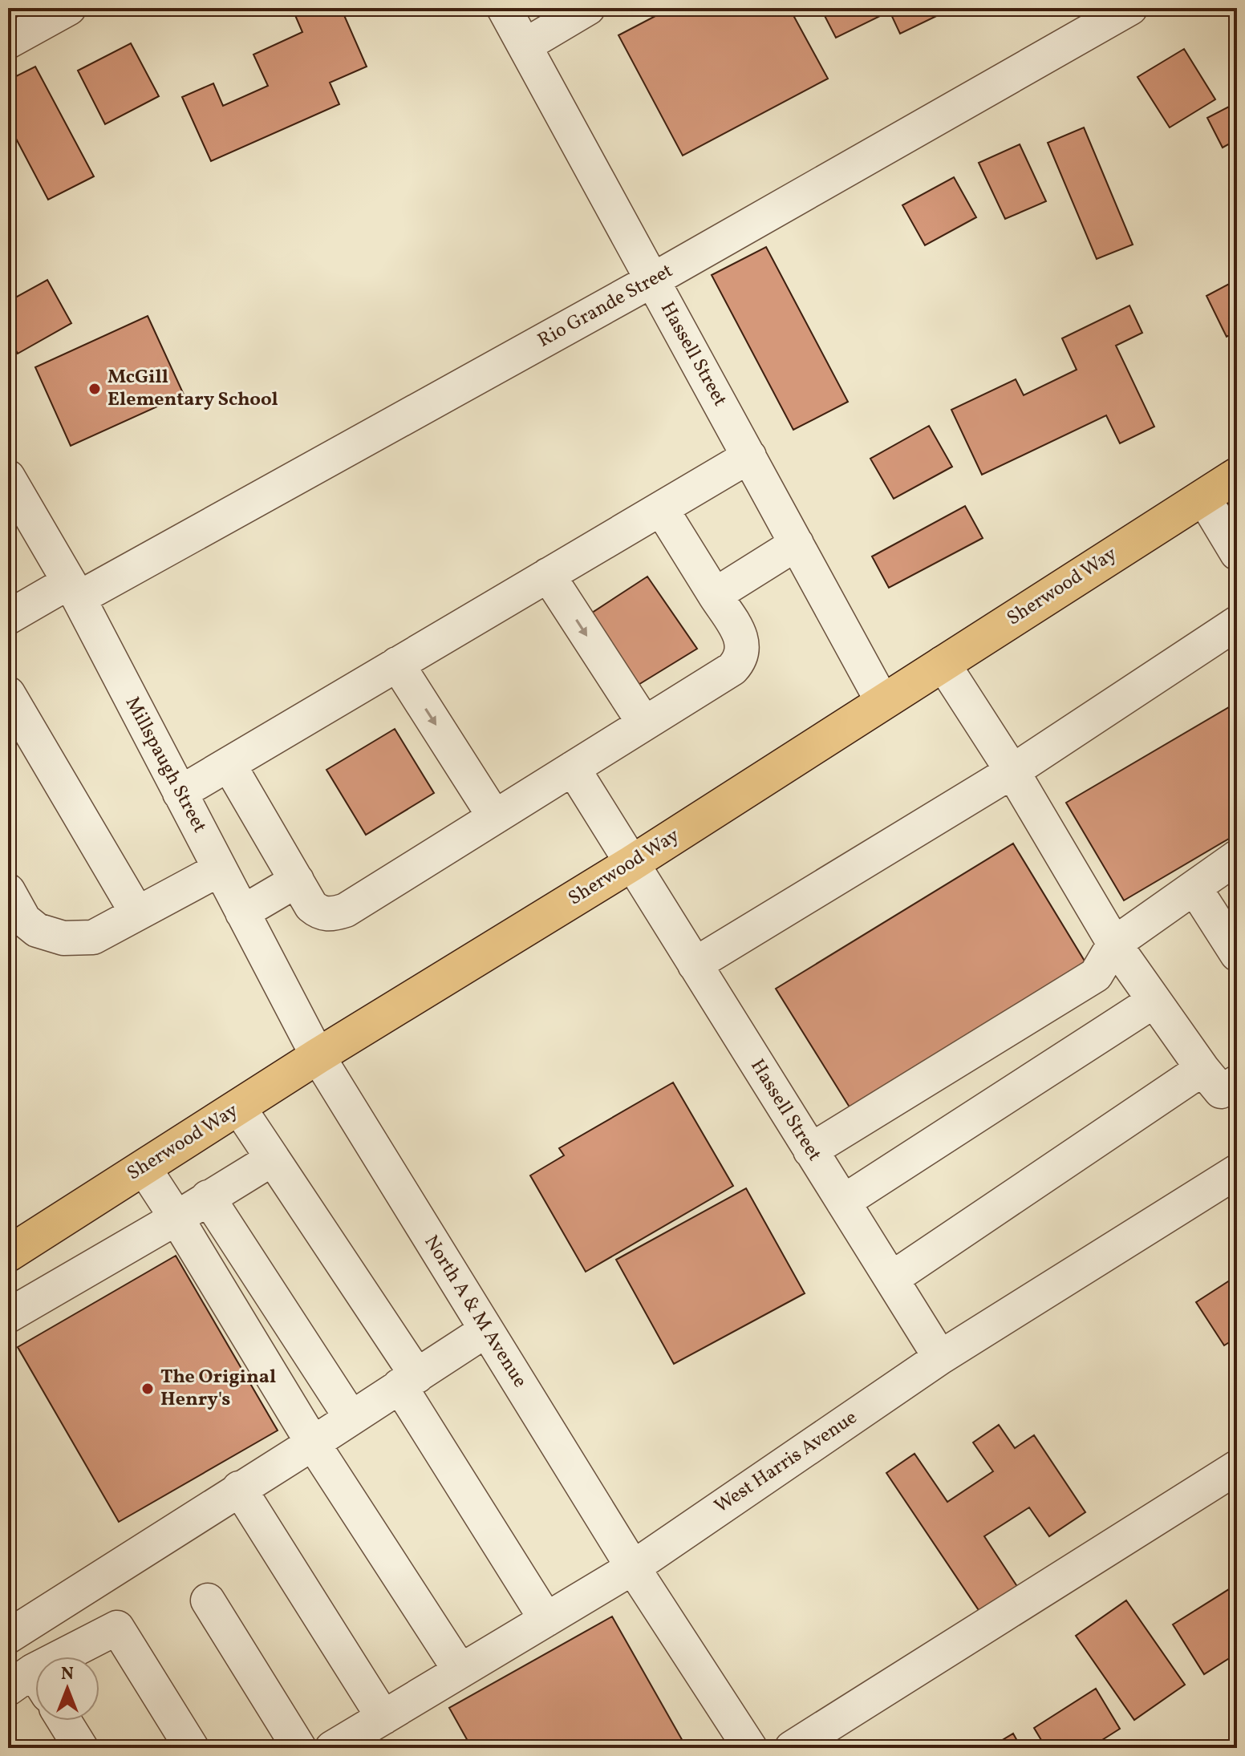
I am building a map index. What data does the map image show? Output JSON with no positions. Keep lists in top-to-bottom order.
{
  "streets": {
    "main road": ["Sherwood Way"],
    "street": [
      "Rio Grande Street",
      "Hassell Street",
      "Millspaugh Street",
      "North A & M Avenue",
      "West Harris Avenue"
    ]
  },
  "crossings": [
    ["Rio Grande Street", "Hassell Street"],
    ["Rio Grande Street", "Millspaugh Street"],
    ["Hassell Street", "Sherwood Way"],
    ["Hassell Street", "West Harris Avenue"],
    ["Sherwood Way", "Millspaugh Street"],
    ["Sherwood Way", "North A & M Avenue"],
    ["Millspaugh Street", "North A & M Avenue"],
    ["North A & M Avenue", "West Harris Avenue"]
  ],
  "places": ["McGill Elementary School", "The Original Henry's"],
  "north": "top"
}
